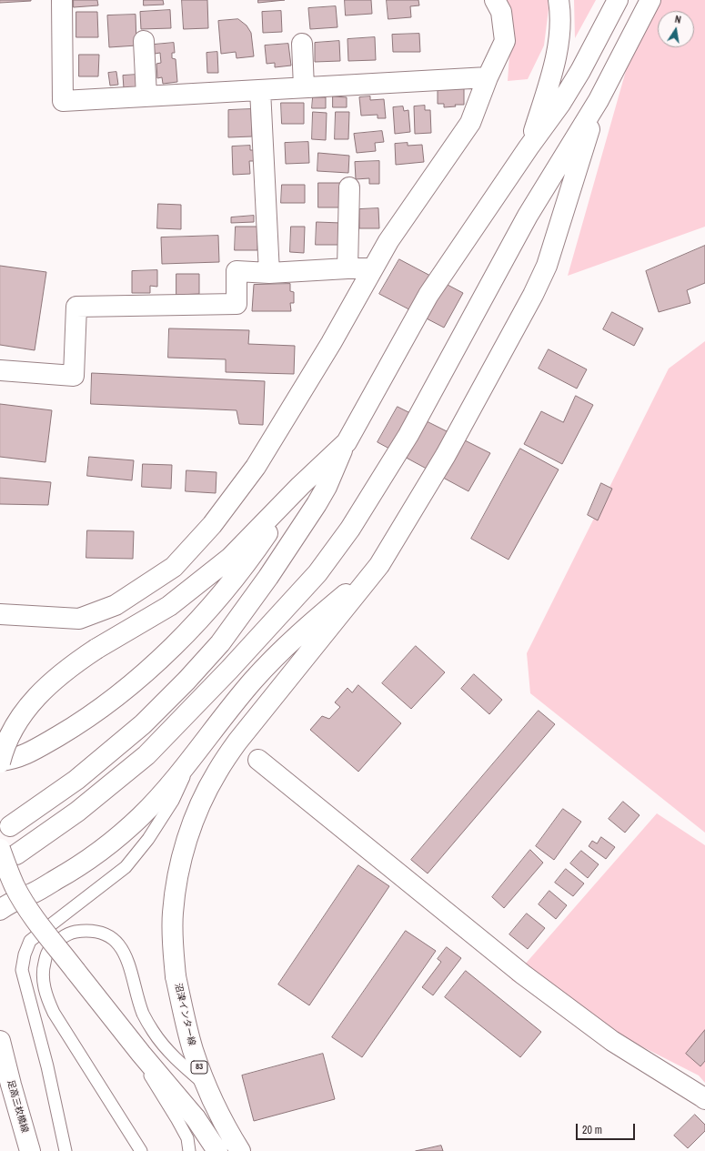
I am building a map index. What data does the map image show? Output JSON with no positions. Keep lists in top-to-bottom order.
{
  "streets": {
    "main road": ["沼津インター線", "83", "足高三枚橋線"]
  },
  "scale_bar": "20 m",
  "north": "top"
}
